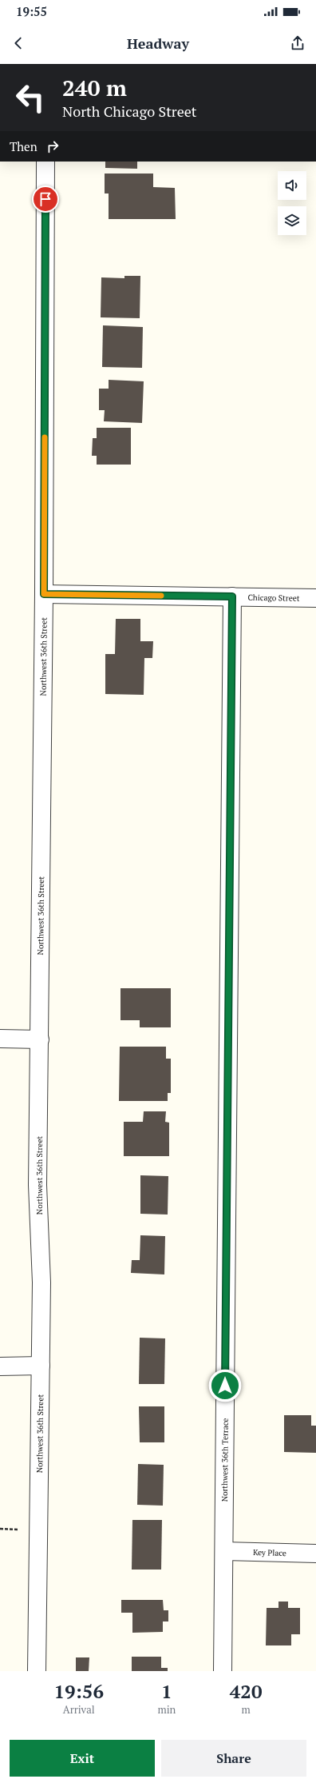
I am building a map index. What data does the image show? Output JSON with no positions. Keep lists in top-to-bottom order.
{
  "streets": {
    "street": [
      "Chicago Street",
      "Northwest 36th Street",
      "Northwest 36th Terrace",
      "Key Place"
    ]
  },
  "crossings": [
    ["Chicago Street", "Northwest 36th Street"],
    ["Chicago Street", "Northwest 36th Terrace"],
    ["Northwest 36th Terrace", "Key Place"]
  ],
  "page": {
    "status": "19:55",
    "header": "Headway",
    "turn": ["240 m", "North Chicago Street"],
    "then": "Then",
    "eta": [
      "19:56",
      "Arrival",
      "1",
      "min",
      "420",
      "m"
    ],
    "buttons": ["Exit", "Share"]
  }
}
